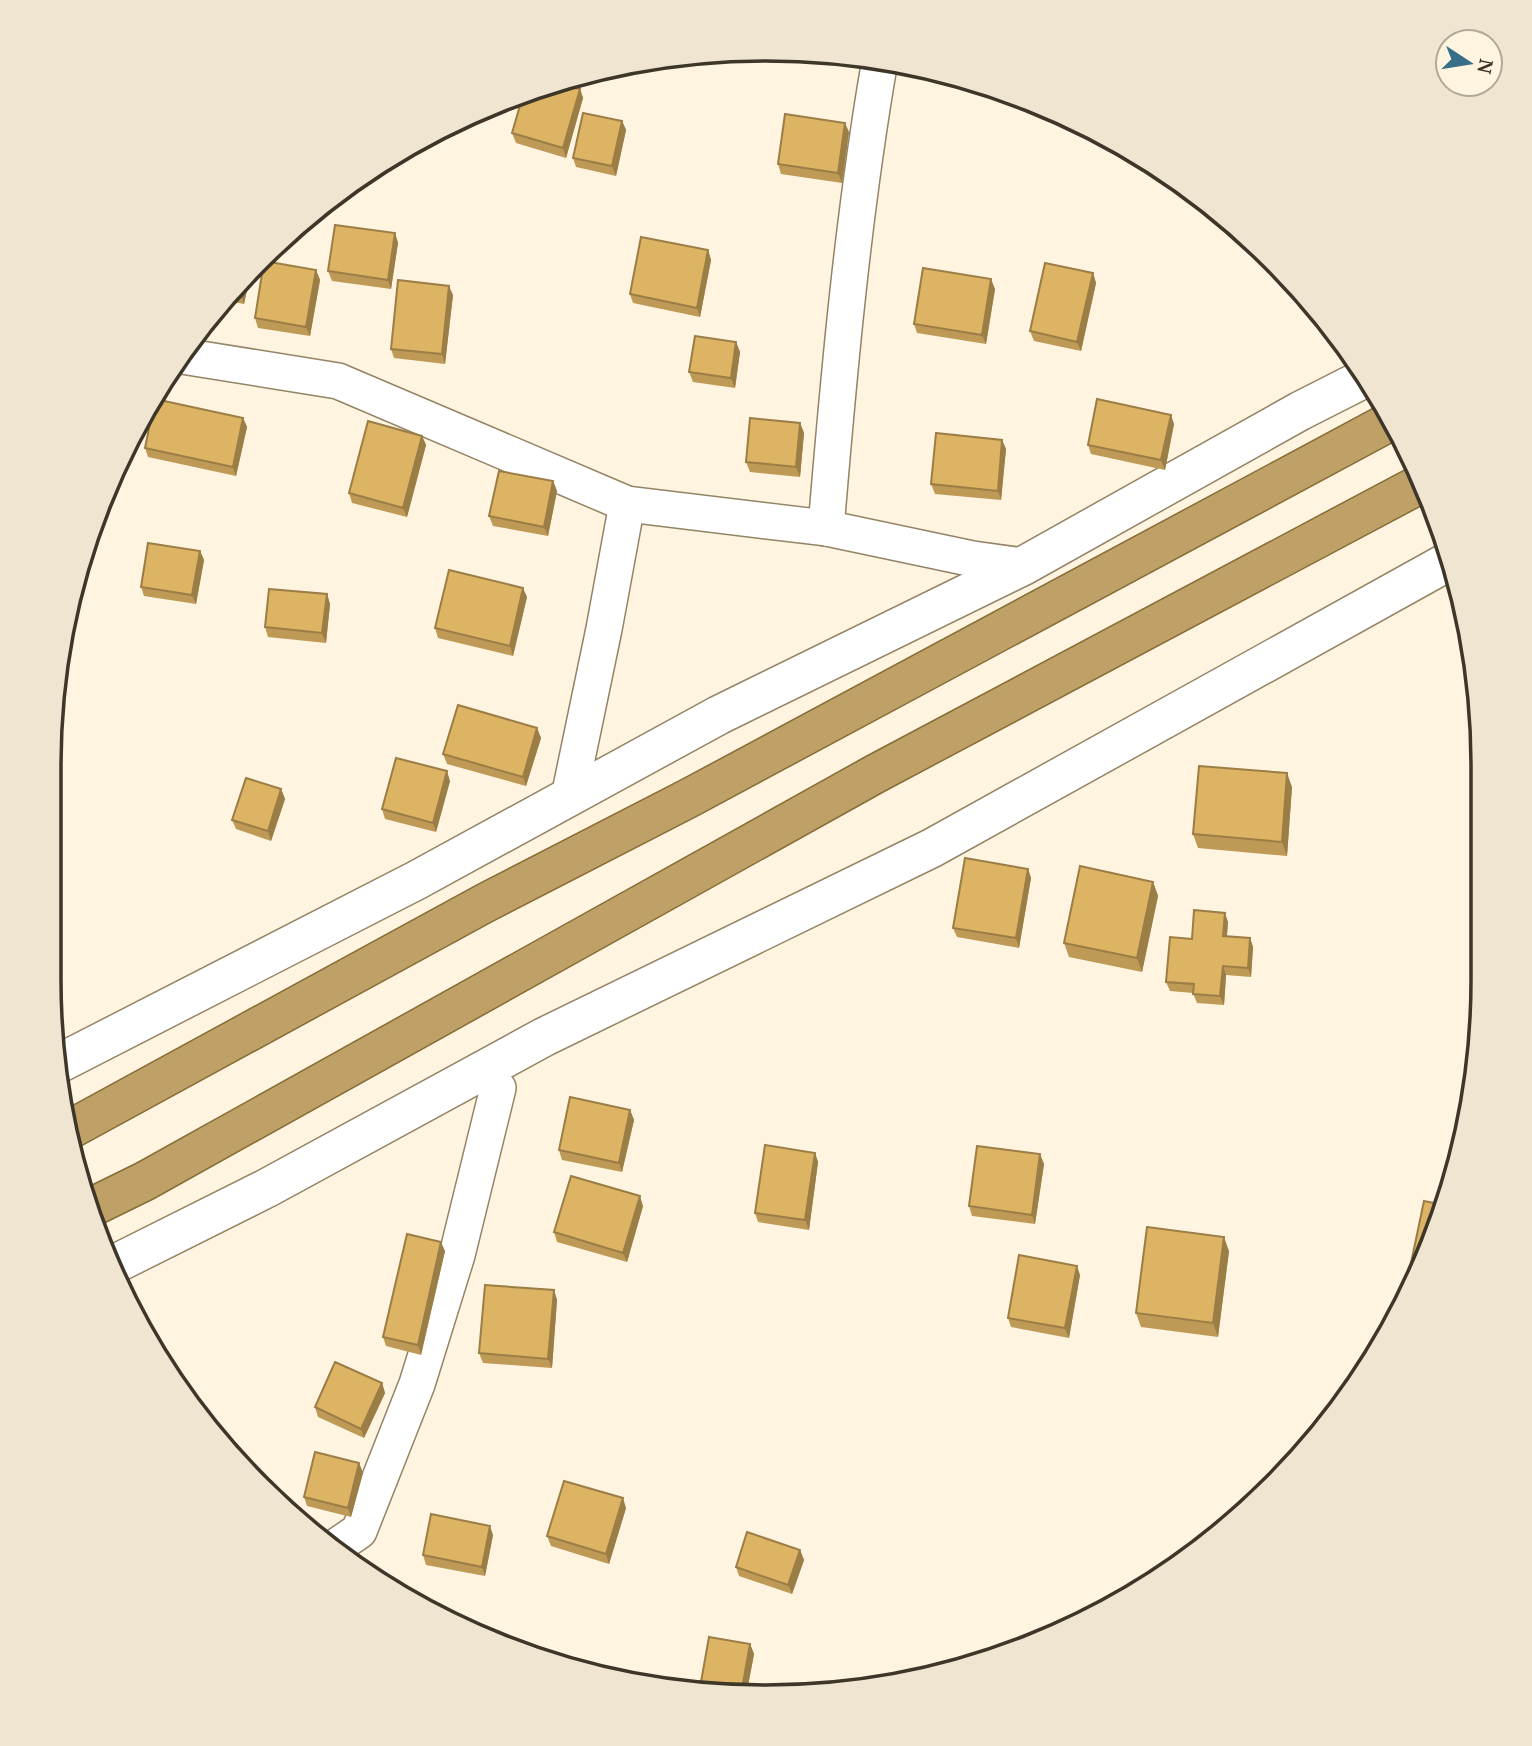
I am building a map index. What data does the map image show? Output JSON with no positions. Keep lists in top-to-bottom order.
{
  "north": "right"
}
